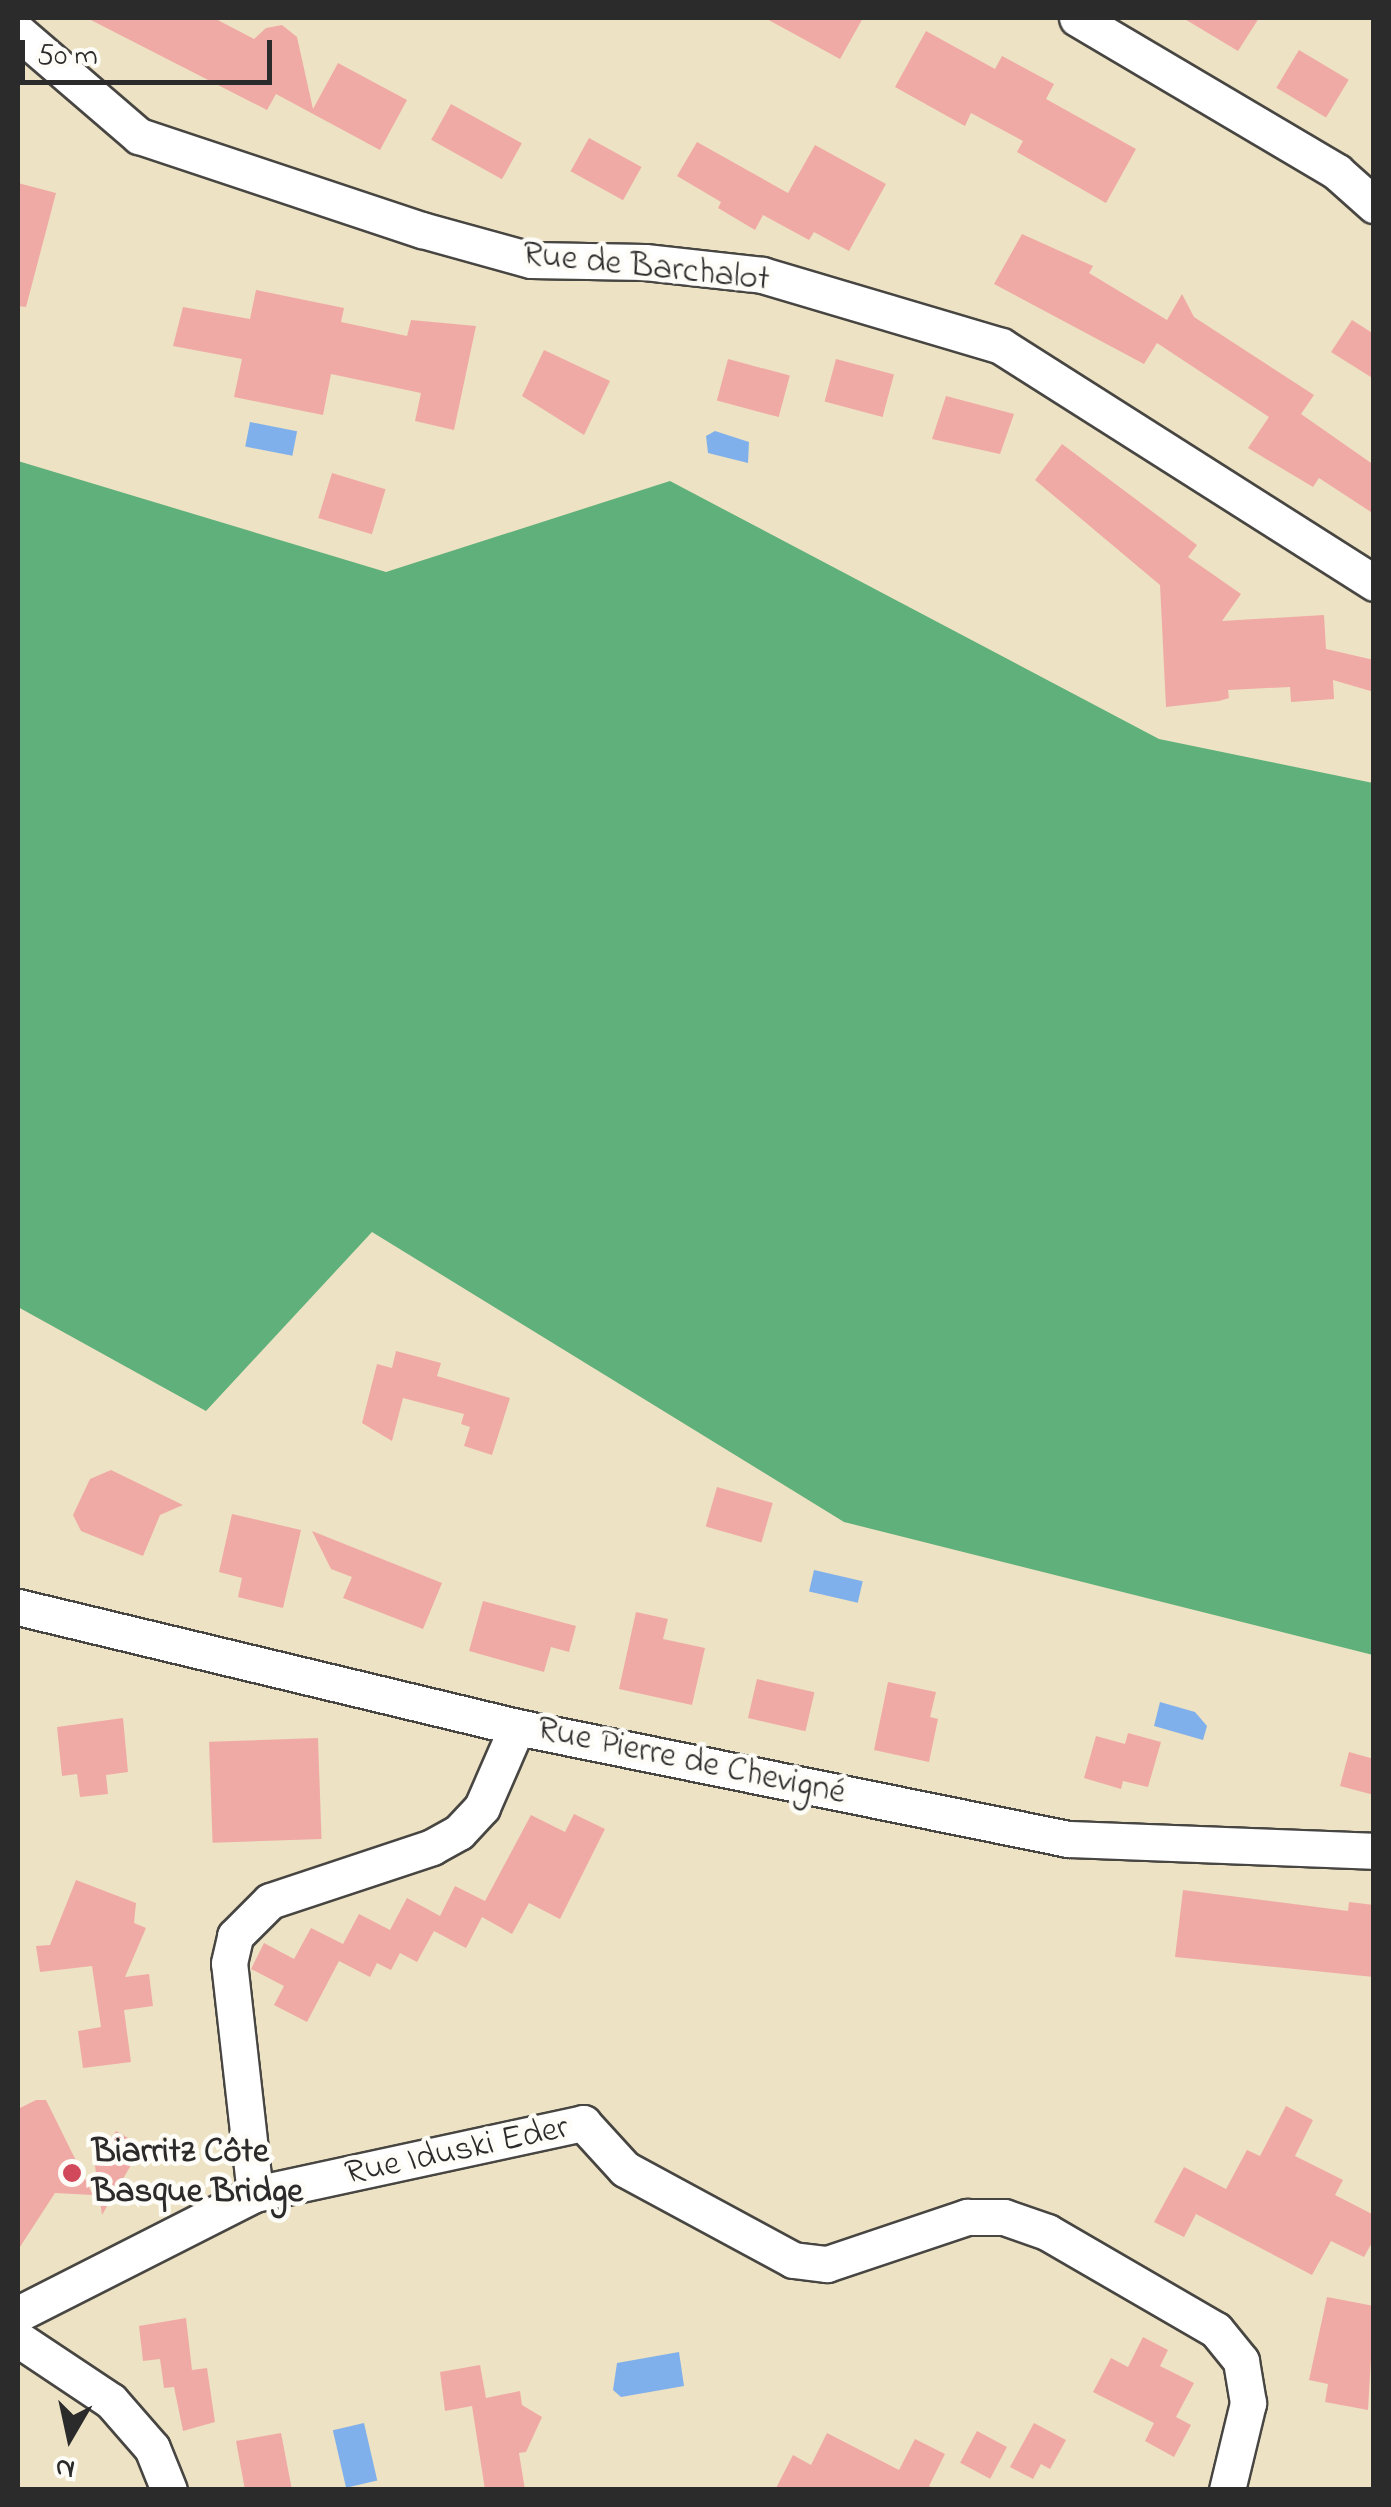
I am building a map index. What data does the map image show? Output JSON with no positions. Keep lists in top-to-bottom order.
{
  "streets": {
    "street": ["Rue de Barchalot", "Rue Pierre de Chevigné", "Rue Iduski Eder"]
  },
  "places": ["Biarritz Côte Basque Bridge"],
  "scale_bar": "50 m",
  "north": "bottom"
}
